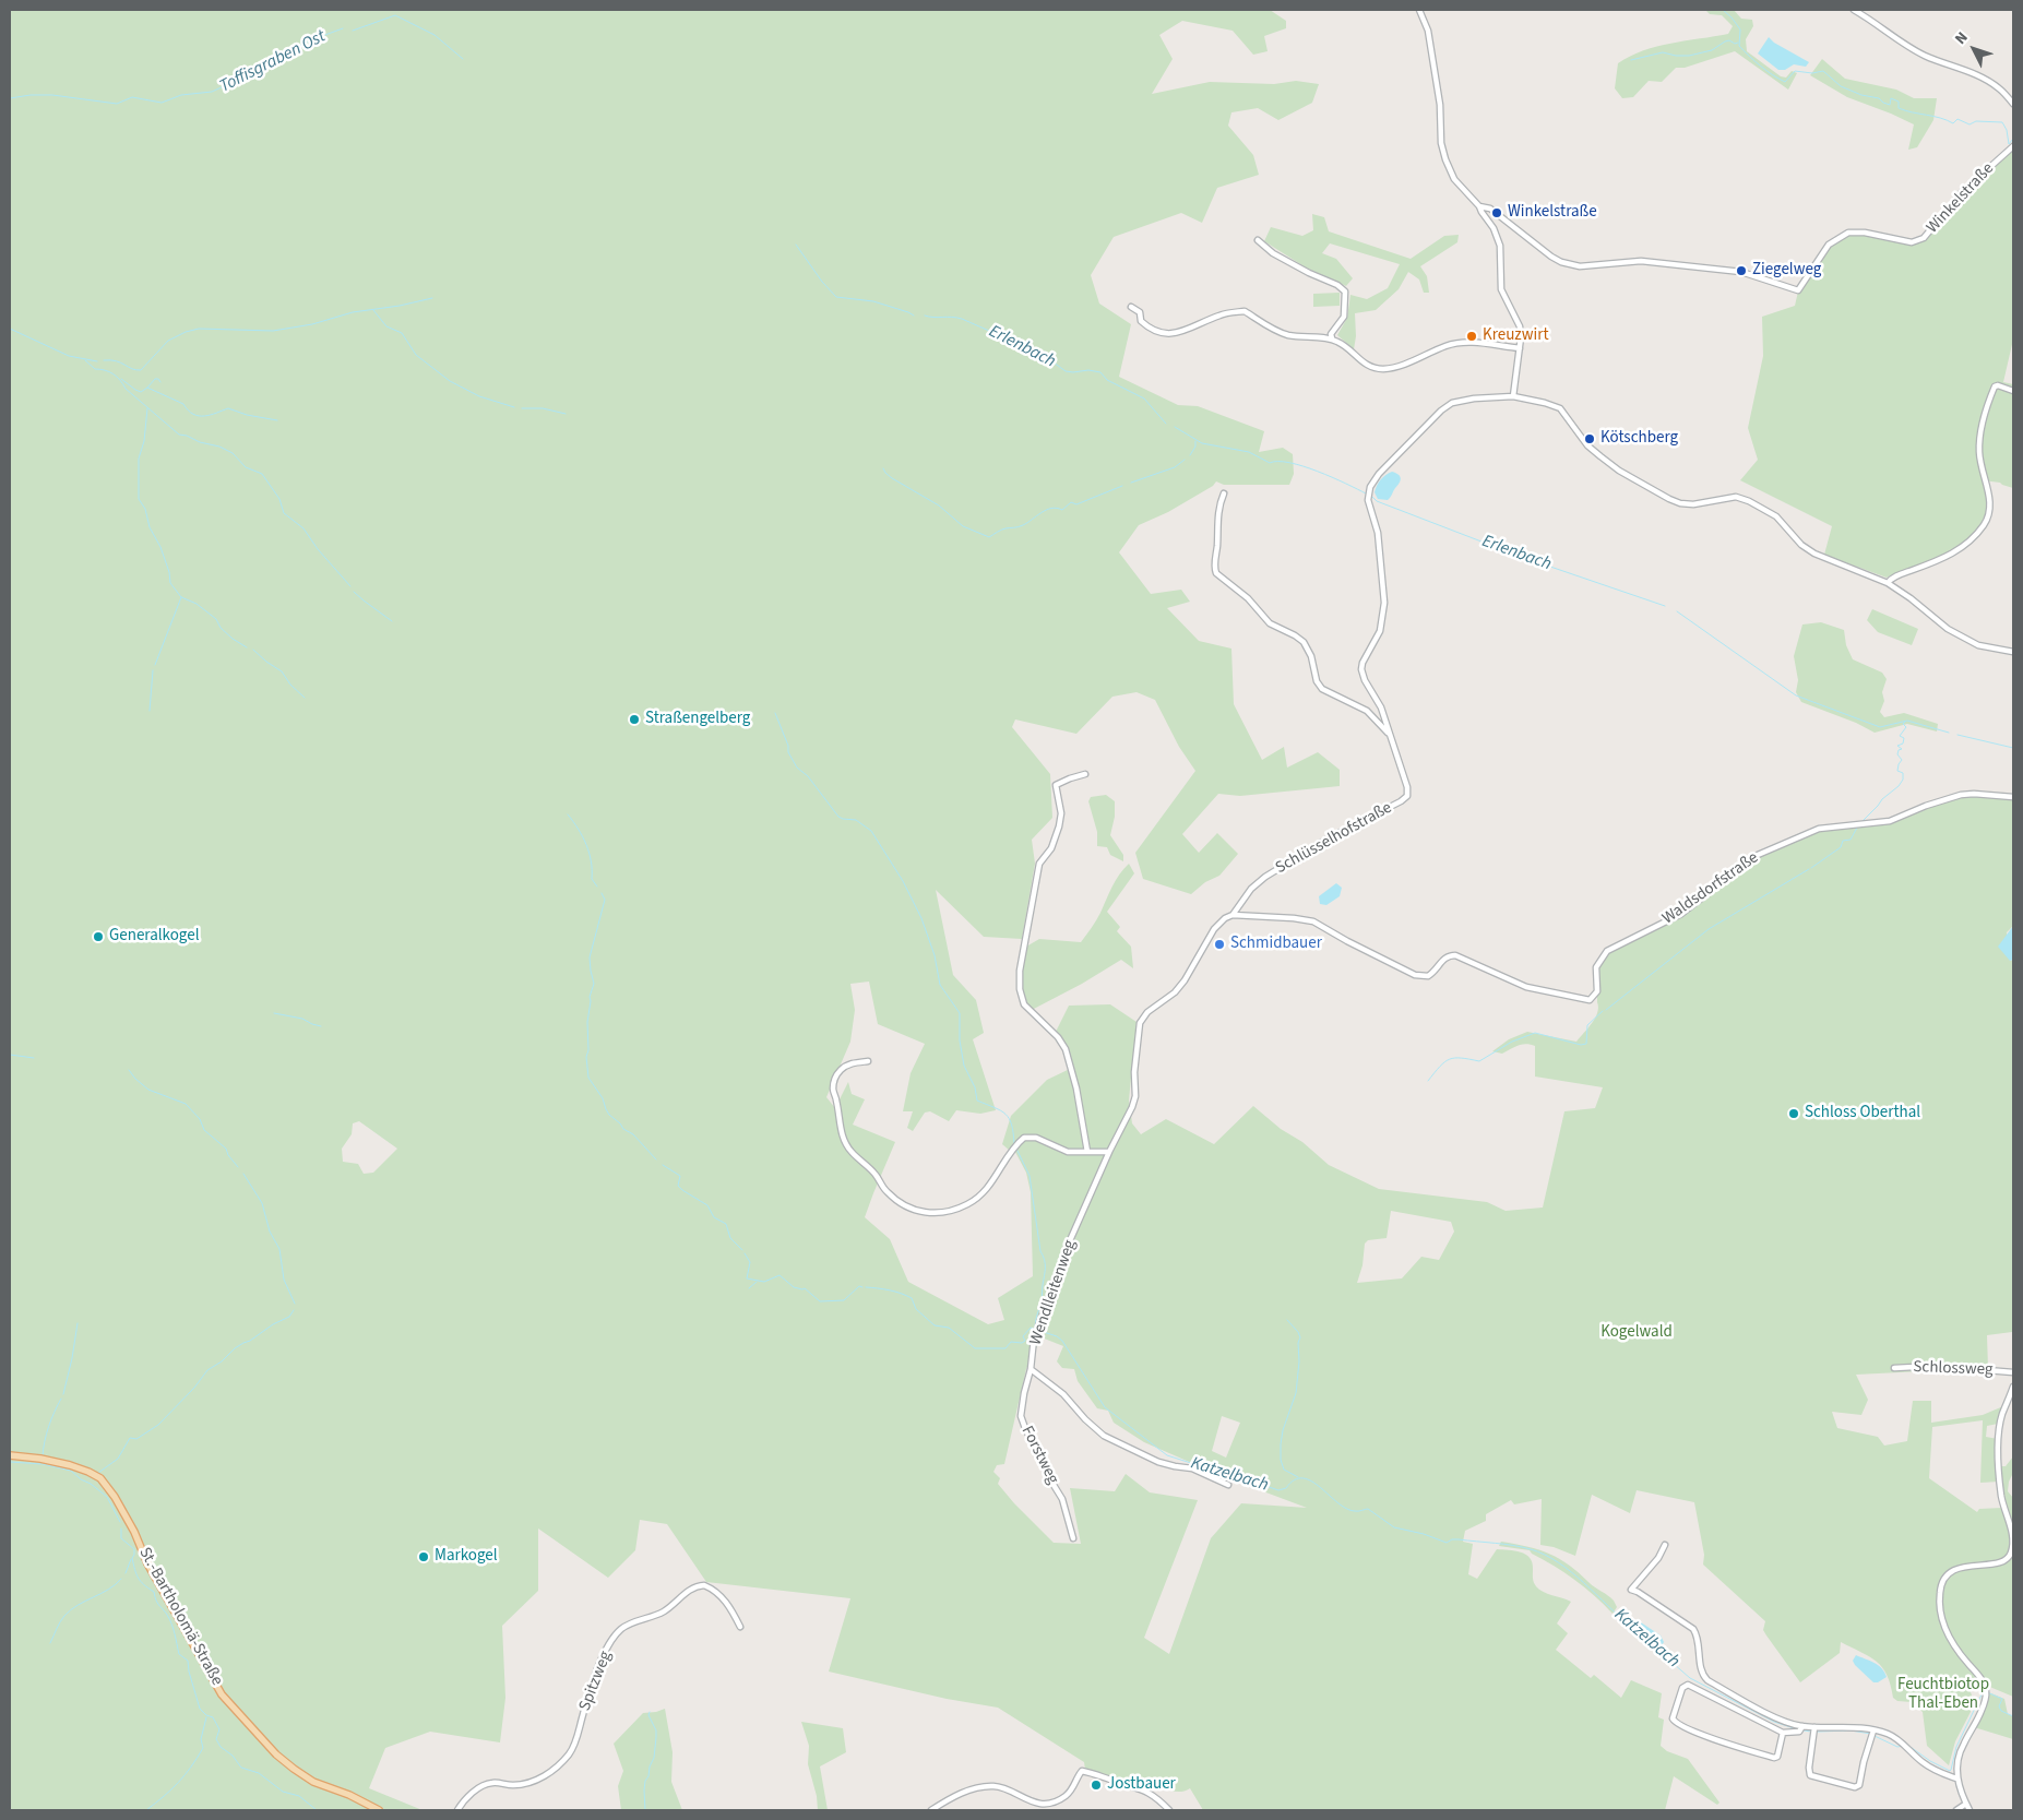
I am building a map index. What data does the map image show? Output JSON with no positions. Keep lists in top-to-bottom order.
{
  "streets": {
    "main road": ["St.-Bartholomä-Straße"],
    "street": [
      "Winkelstraße",
      "Schlüsselhofstraße",
      "Waldsdorfstraße",
      "Wendlleitenweg",
      "Schlossweg",
      "Forstweg",
      "Spitzweg"
    ]
  },
  "crossings": [
    ["Schlüsselhofstraße", "Waldsdorfstraße"],
    ["Wendlleitenweg", "Forstweg"]
  ],
  "water": ["Toffisgraben Ost", "Erlenbach", "Katzelbach"],
  "parks": ["Kogelwald", "Feuchtbiotop Thal-Eben"],
  "places": [
    "Winkelstraße",
    "Ziegelweg",
    "Kreuzwirt",
    "Kötschberg",
    "Straßengelberg",
    "Generalkogel",
    "Schmidbauer",
    "Schloss Oberthal",
    "Markogel",
    "Jostbauer"
  ],
  "north": "top left"
}
